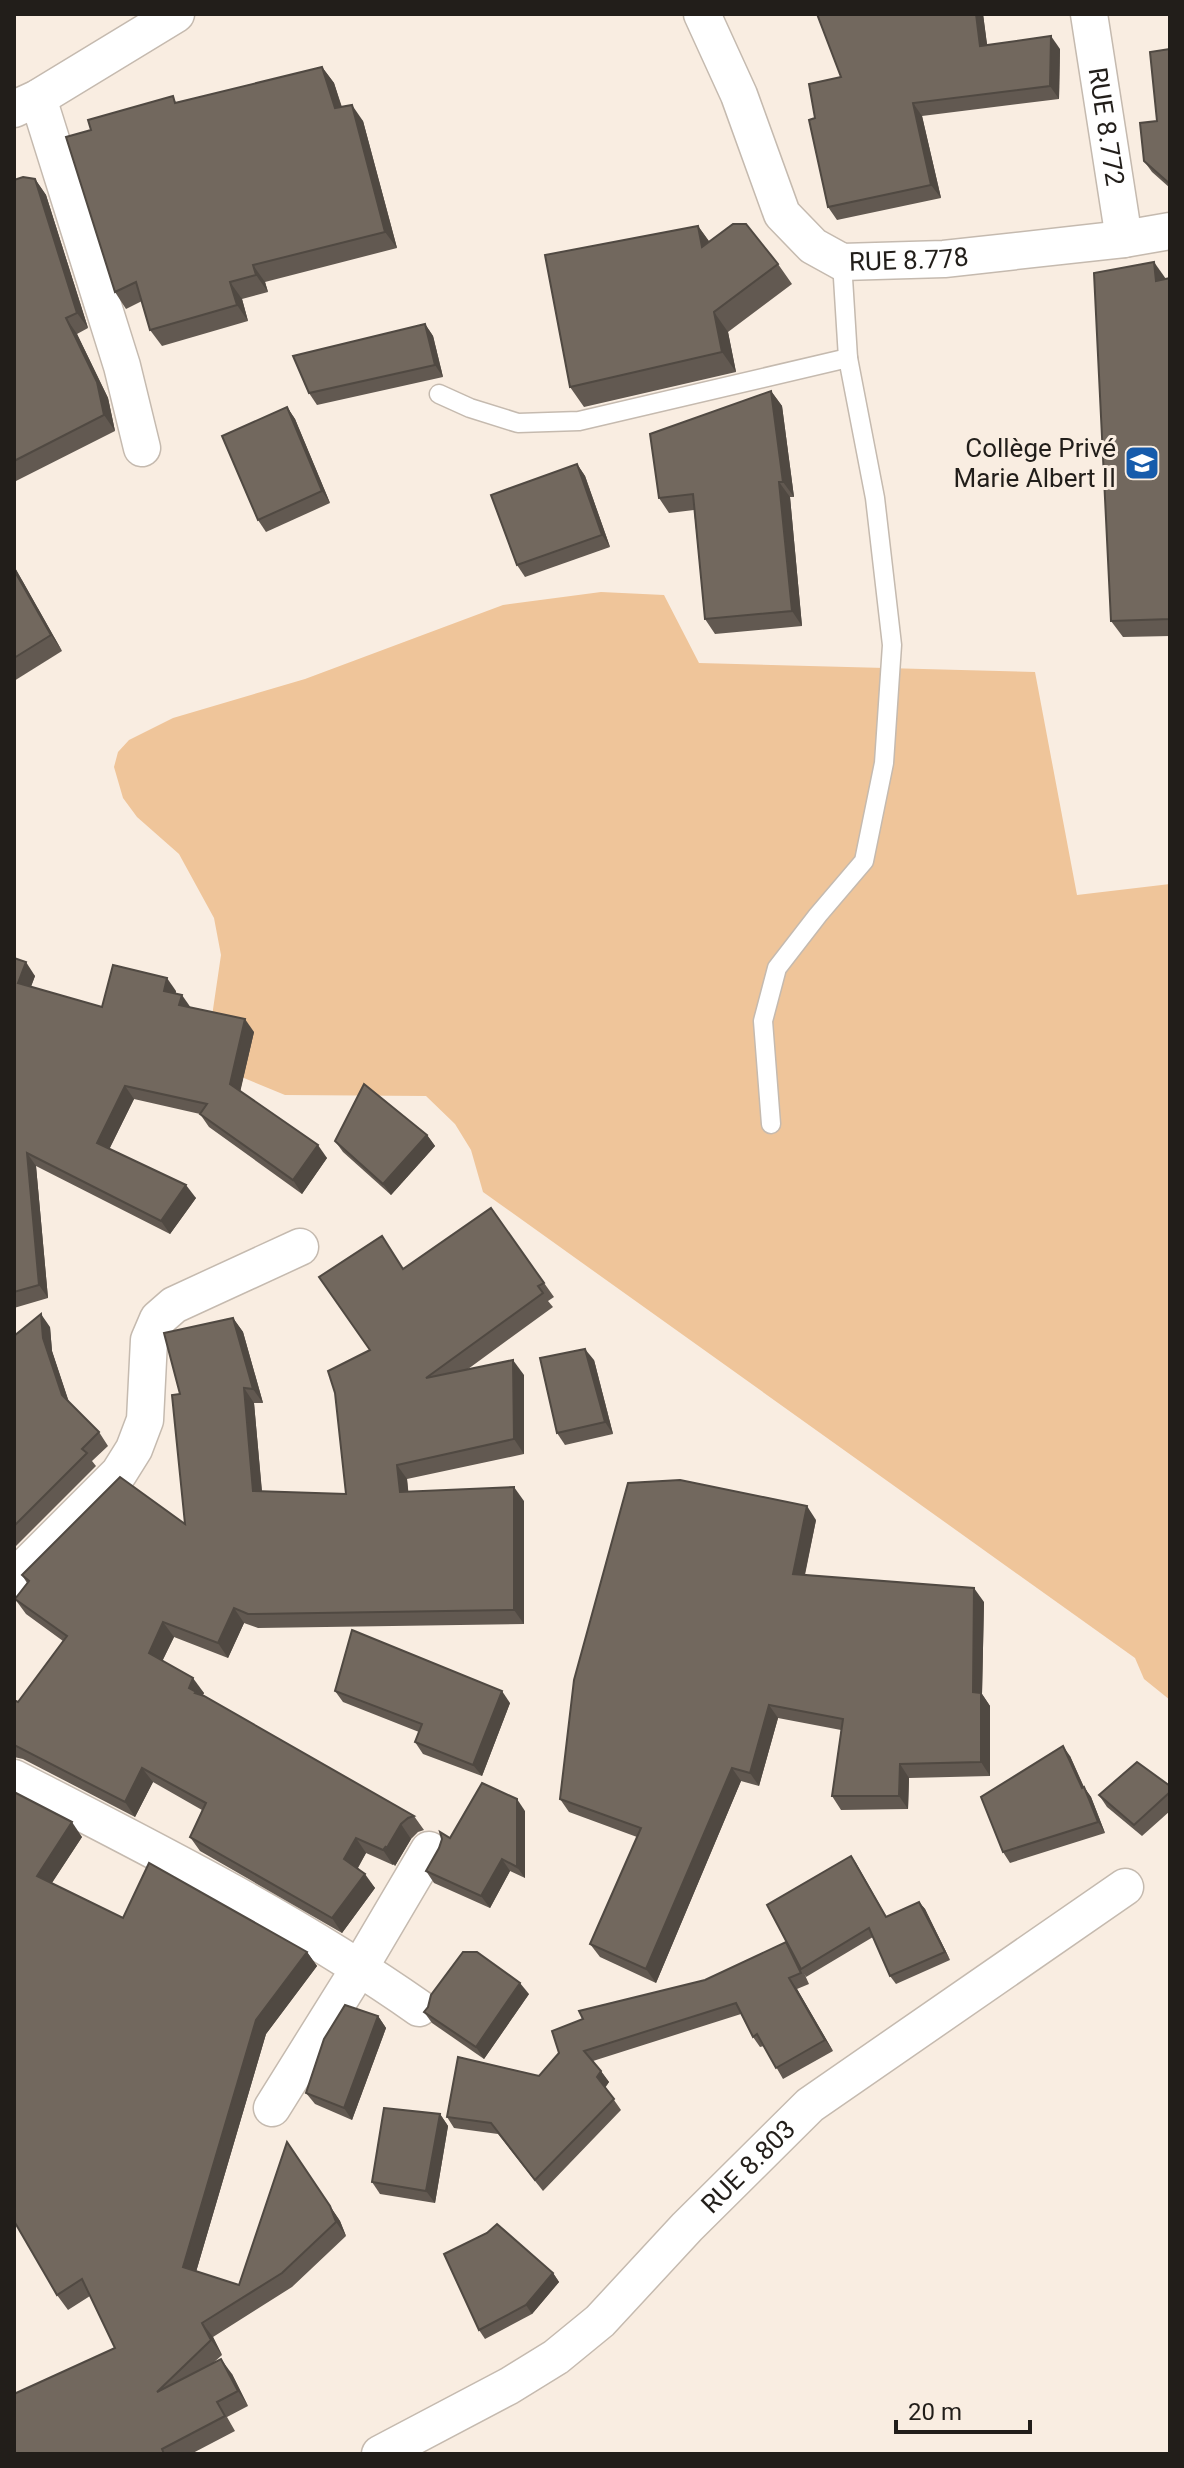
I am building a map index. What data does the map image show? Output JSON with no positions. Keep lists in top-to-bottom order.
{
  "streets": {
    "street": ["RUE 8.772", "RUE 8.778", "RUE 8.803"]
  },
  "crossings": [
    ["RUE 8.772", "RUE 8.778"]
  ],
  "places": {
    "school or university": ["Collège Privé Marie Albert II"]
  },
  "scale_bar": "20 m"
}
